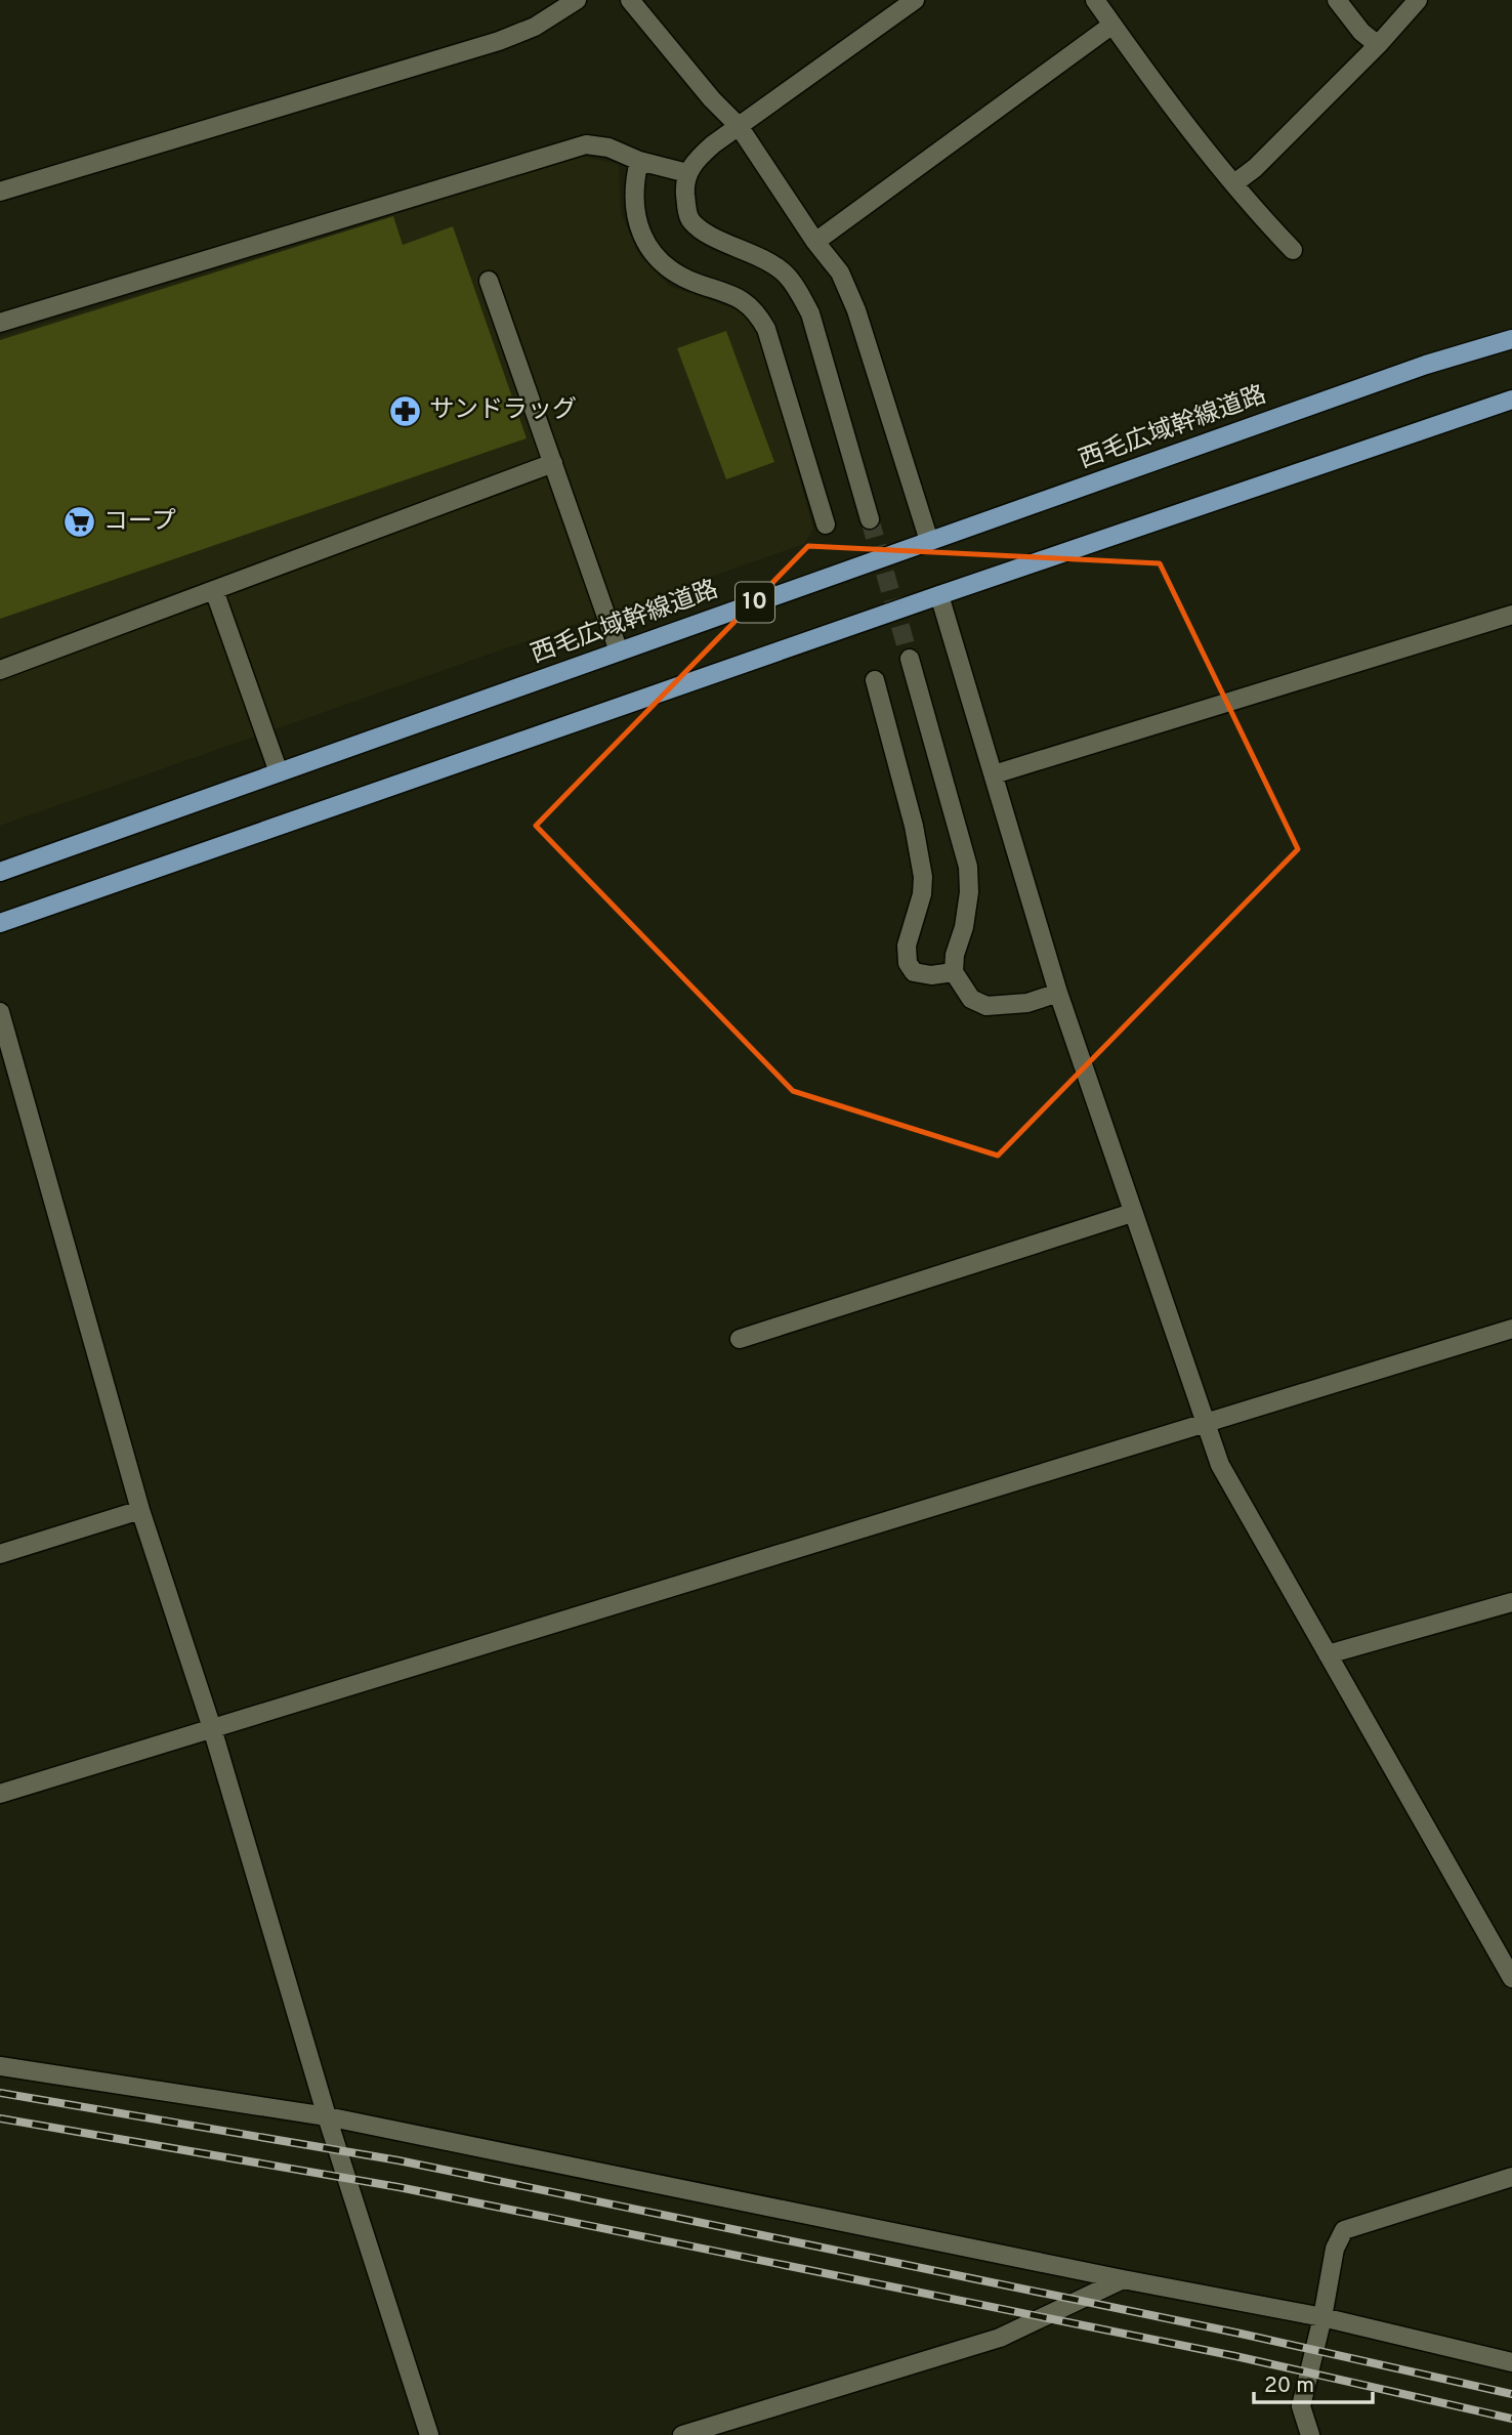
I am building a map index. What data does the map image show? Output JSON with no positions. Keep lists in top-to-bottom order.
{
  "streets": {
    "main road": ["西毛広域幹線道路", "10"]
  },
  "places": {
    "pharmacy": ["サンドラッグ"],
    "supermarket": ["コープ"]
  },
  "scale_bar": "20 m"
}
